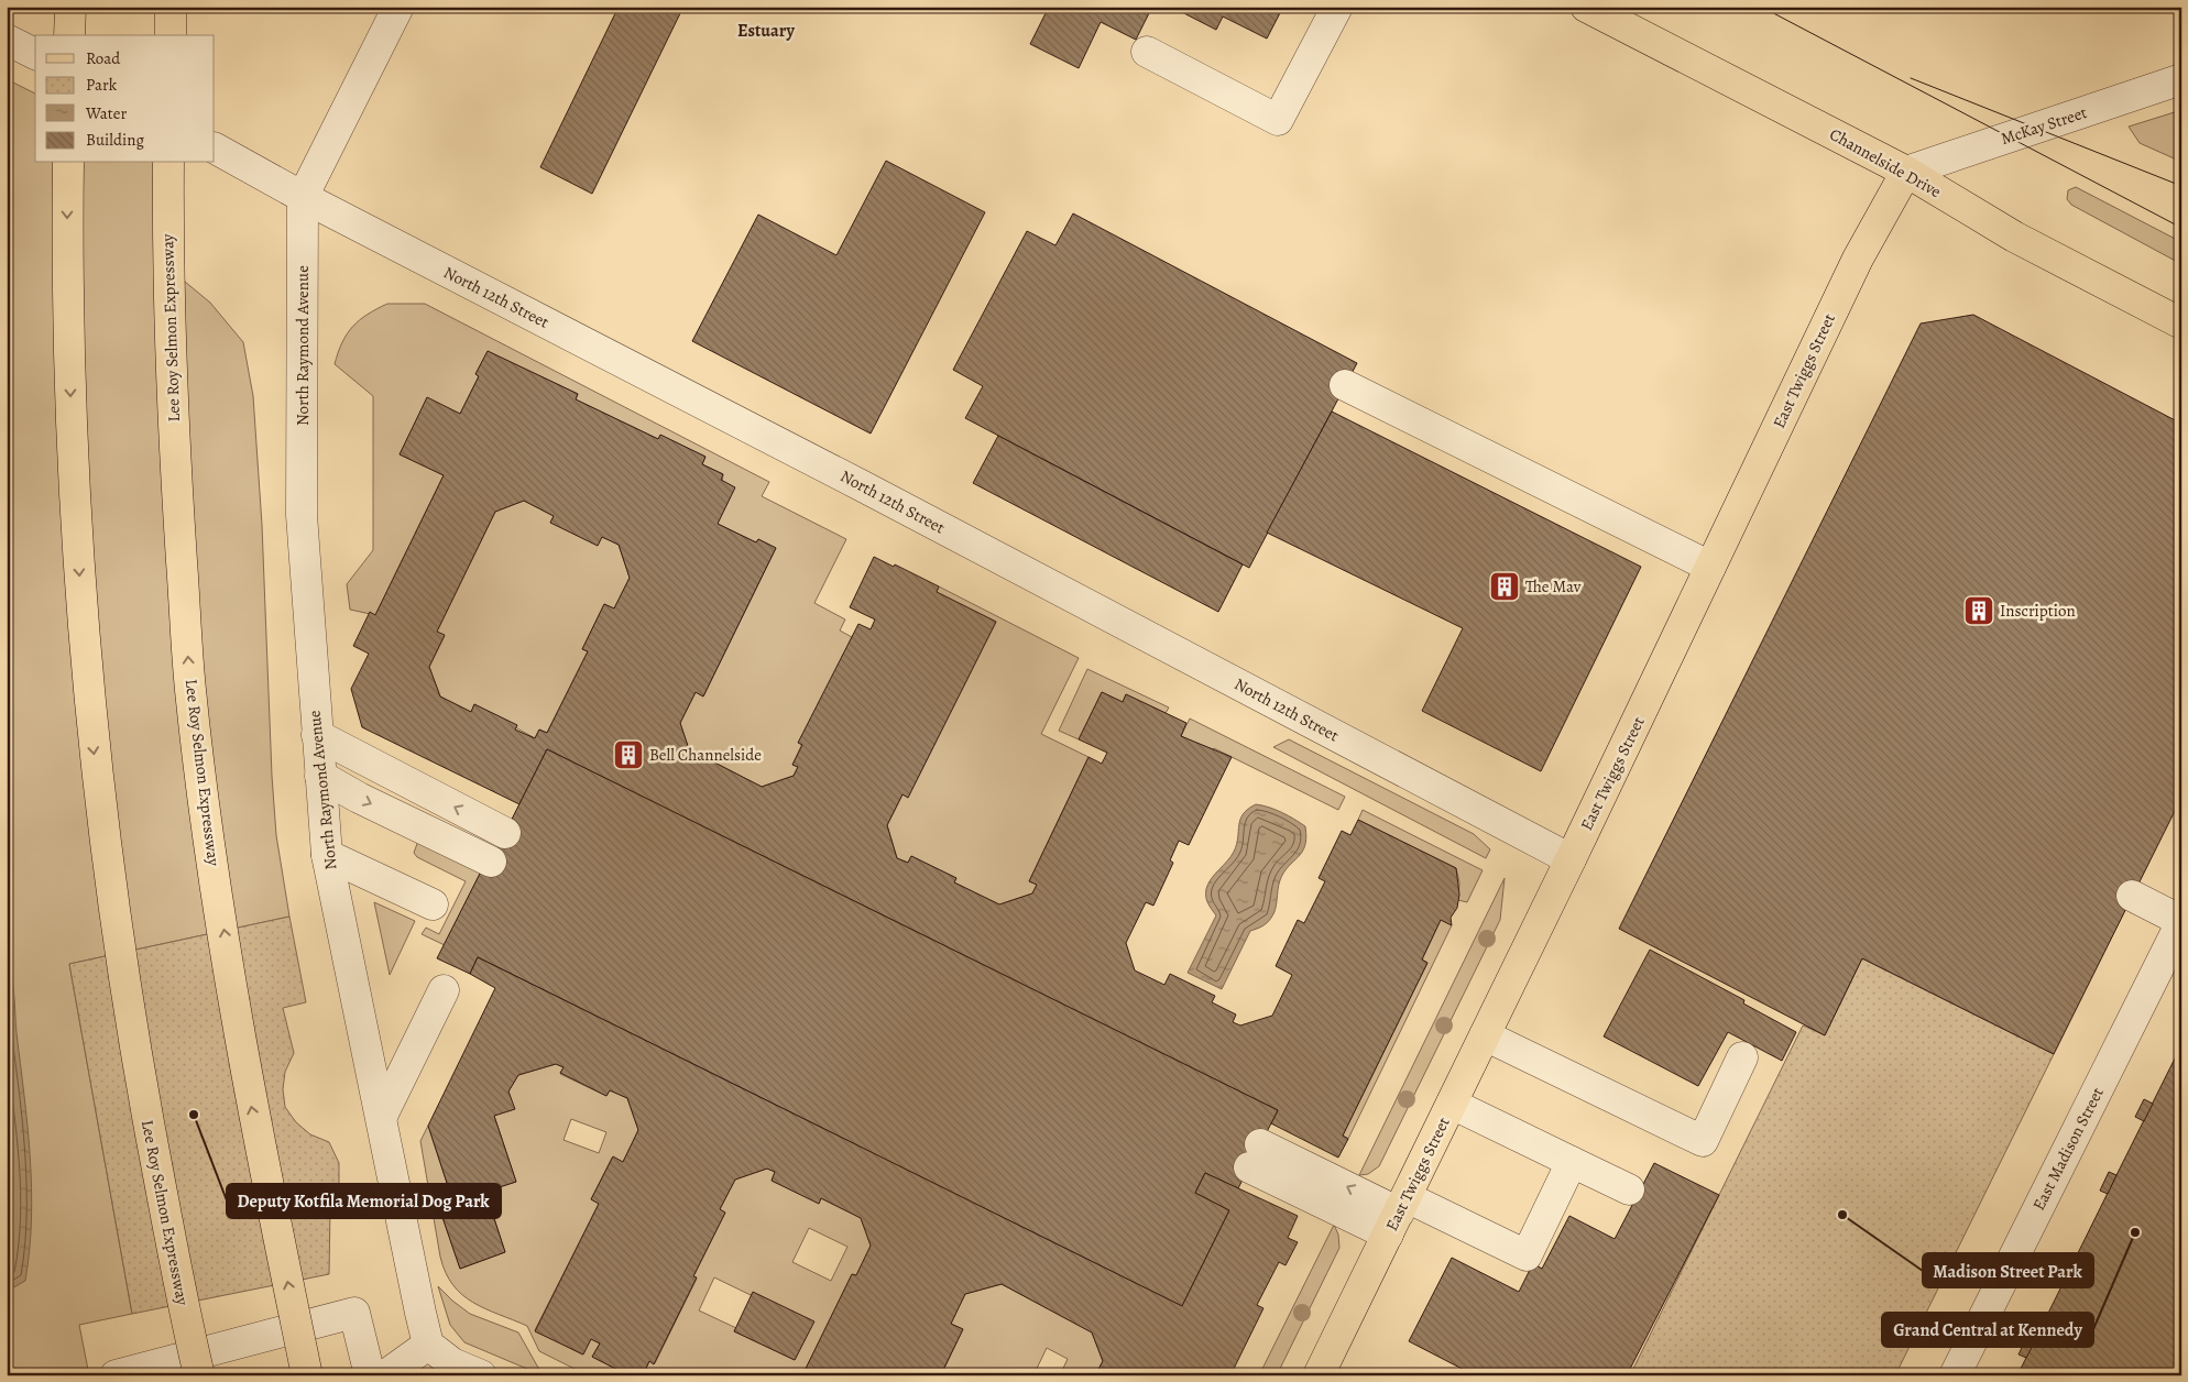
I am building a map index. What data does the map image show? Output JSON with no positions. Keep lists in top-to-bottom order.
{
  "streets": {
    "main road": ["Channelside Drive", "Lee Roy Selmon Expressway", "East Twiggs Street"],
    "street": [
      "McKay Street",
      "North 12th Street",
      "North Raymond Avenue",
      "East Madison Street"
    ]
  },
  "crossings": [
    ["McKay Street", "Channelside Drive"],
    ["McKay Street", "East Twiggs Street"],
    ["Channelside Drive", "East Twiggs Street"],
    ["North 12th Street", "North Raymond Avenue"],
    ["North 12th Street", "East Twiggs Street"]
  ],
  "districts": ["Estuary"],
  "places": {
    "building": ["The Mav", "Inscription", "Bell Channelside"],
    "other": ["Deputy Kotfila Memorial Dog Park", "Madison Street Park", "Grand Central at Kennedy"]
  },
  "legend": [
    "Road",
    "Park",
    "Water",
    "Building"
  ]
}
